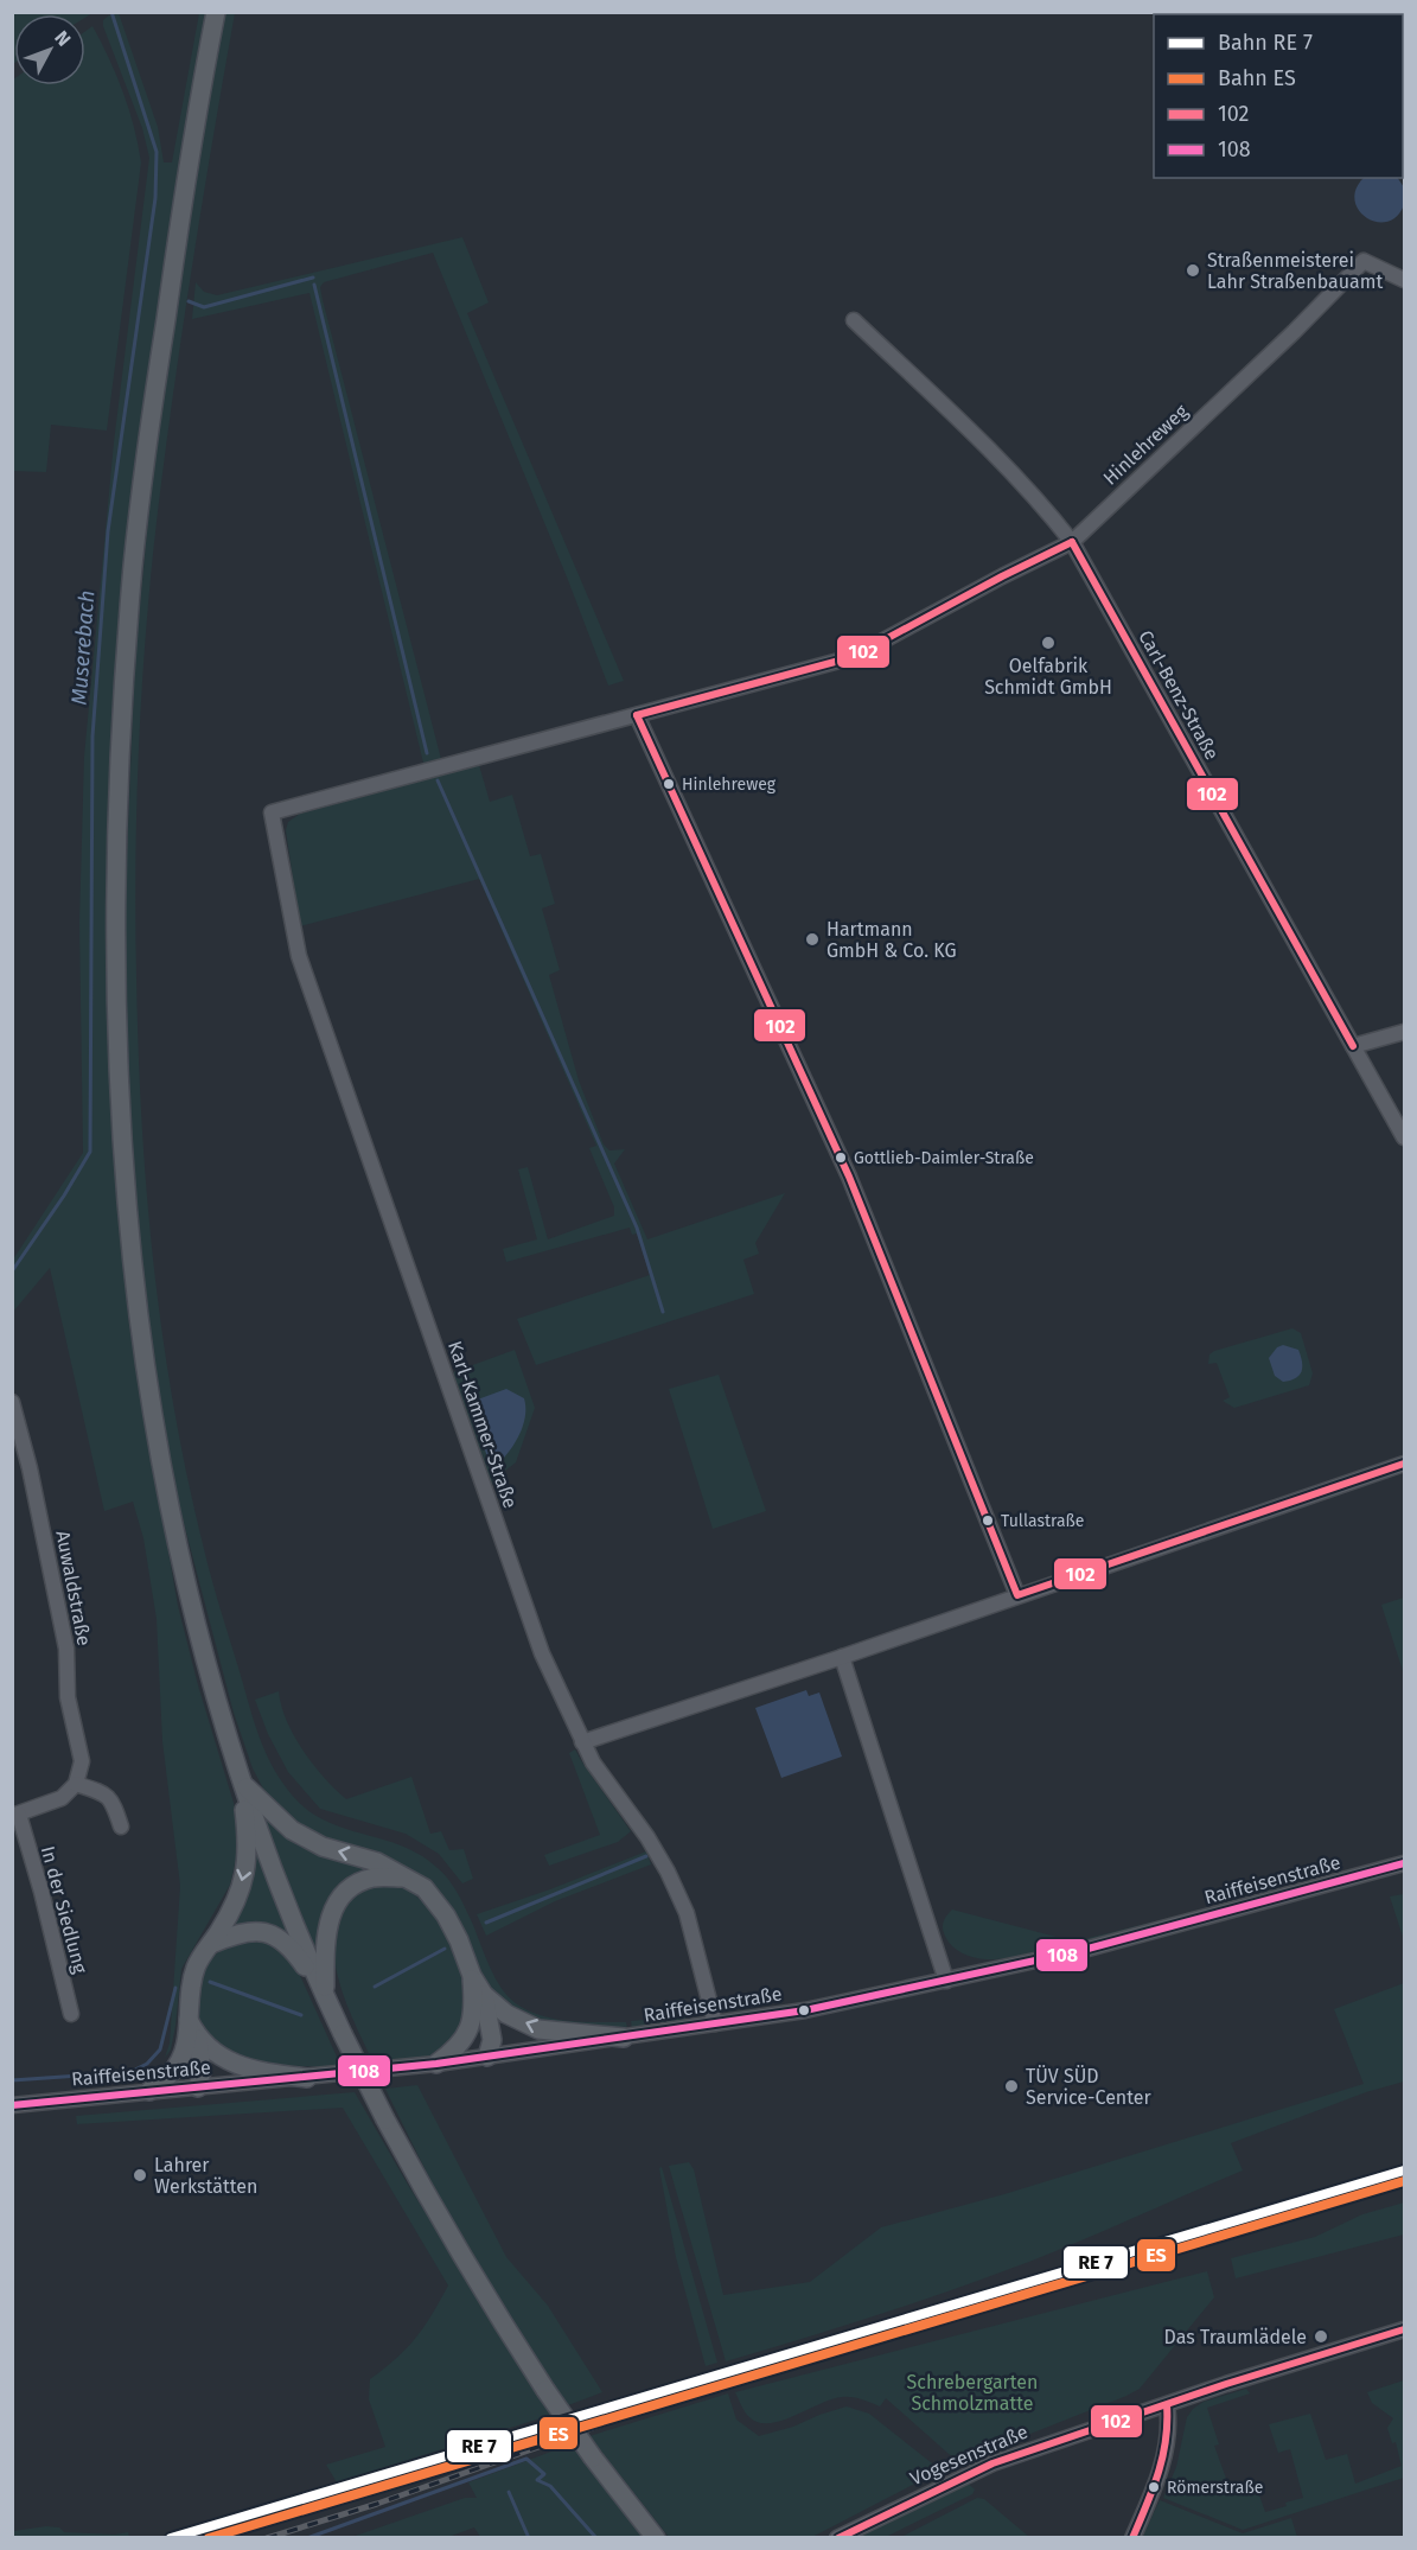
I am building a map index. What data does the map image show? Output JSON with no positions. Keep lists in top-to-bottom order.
{
  "streets": {
    "street": [
      "Hinlehreweg",
      "Carl-Benz-Straße",
      "Karl-Kammer-Straße",
      "Auwaldstraße",
      "Raiffeisenstraße",
      "In der Siedlung",
      "Vogesenstraße"
    ]
  },
  "crossings": [
    ["Hinlehreweg", "Carl-Benz-Straße"],
    ["Hinlehreweg", "Karl-Kammer-Straße"],
    ["Karl-Kammer-Straße", "Raiffeisenstraße"]
  ],
  "water": ["Muserebach"],
  "parks": ["Schrebergarten Schmolzmatte"],
  "places": [
    "Straßenmeisterei Lahr Straßenbauamt",
    "Oelfabrik Schmidt GmbH",
    "Hinlehreweg",
    "Hartmann GmbH & Co. KG",
    "Gottlieb-Daimler-Straße",
    "Tullastraße",
    "TÜV SÜD Service-Center",
    "Lahrer Werkstätten",
    "Das Traumlädele",
    "Römerstraße"
  ],
  "lines": ["transit line 102", "transit line 108", "rail line ES"],
  "legend": [
    "Bahn RE 7",
    "Bahn ES",
    "102",
    "108"
  ],
  "north": "top right"
}
